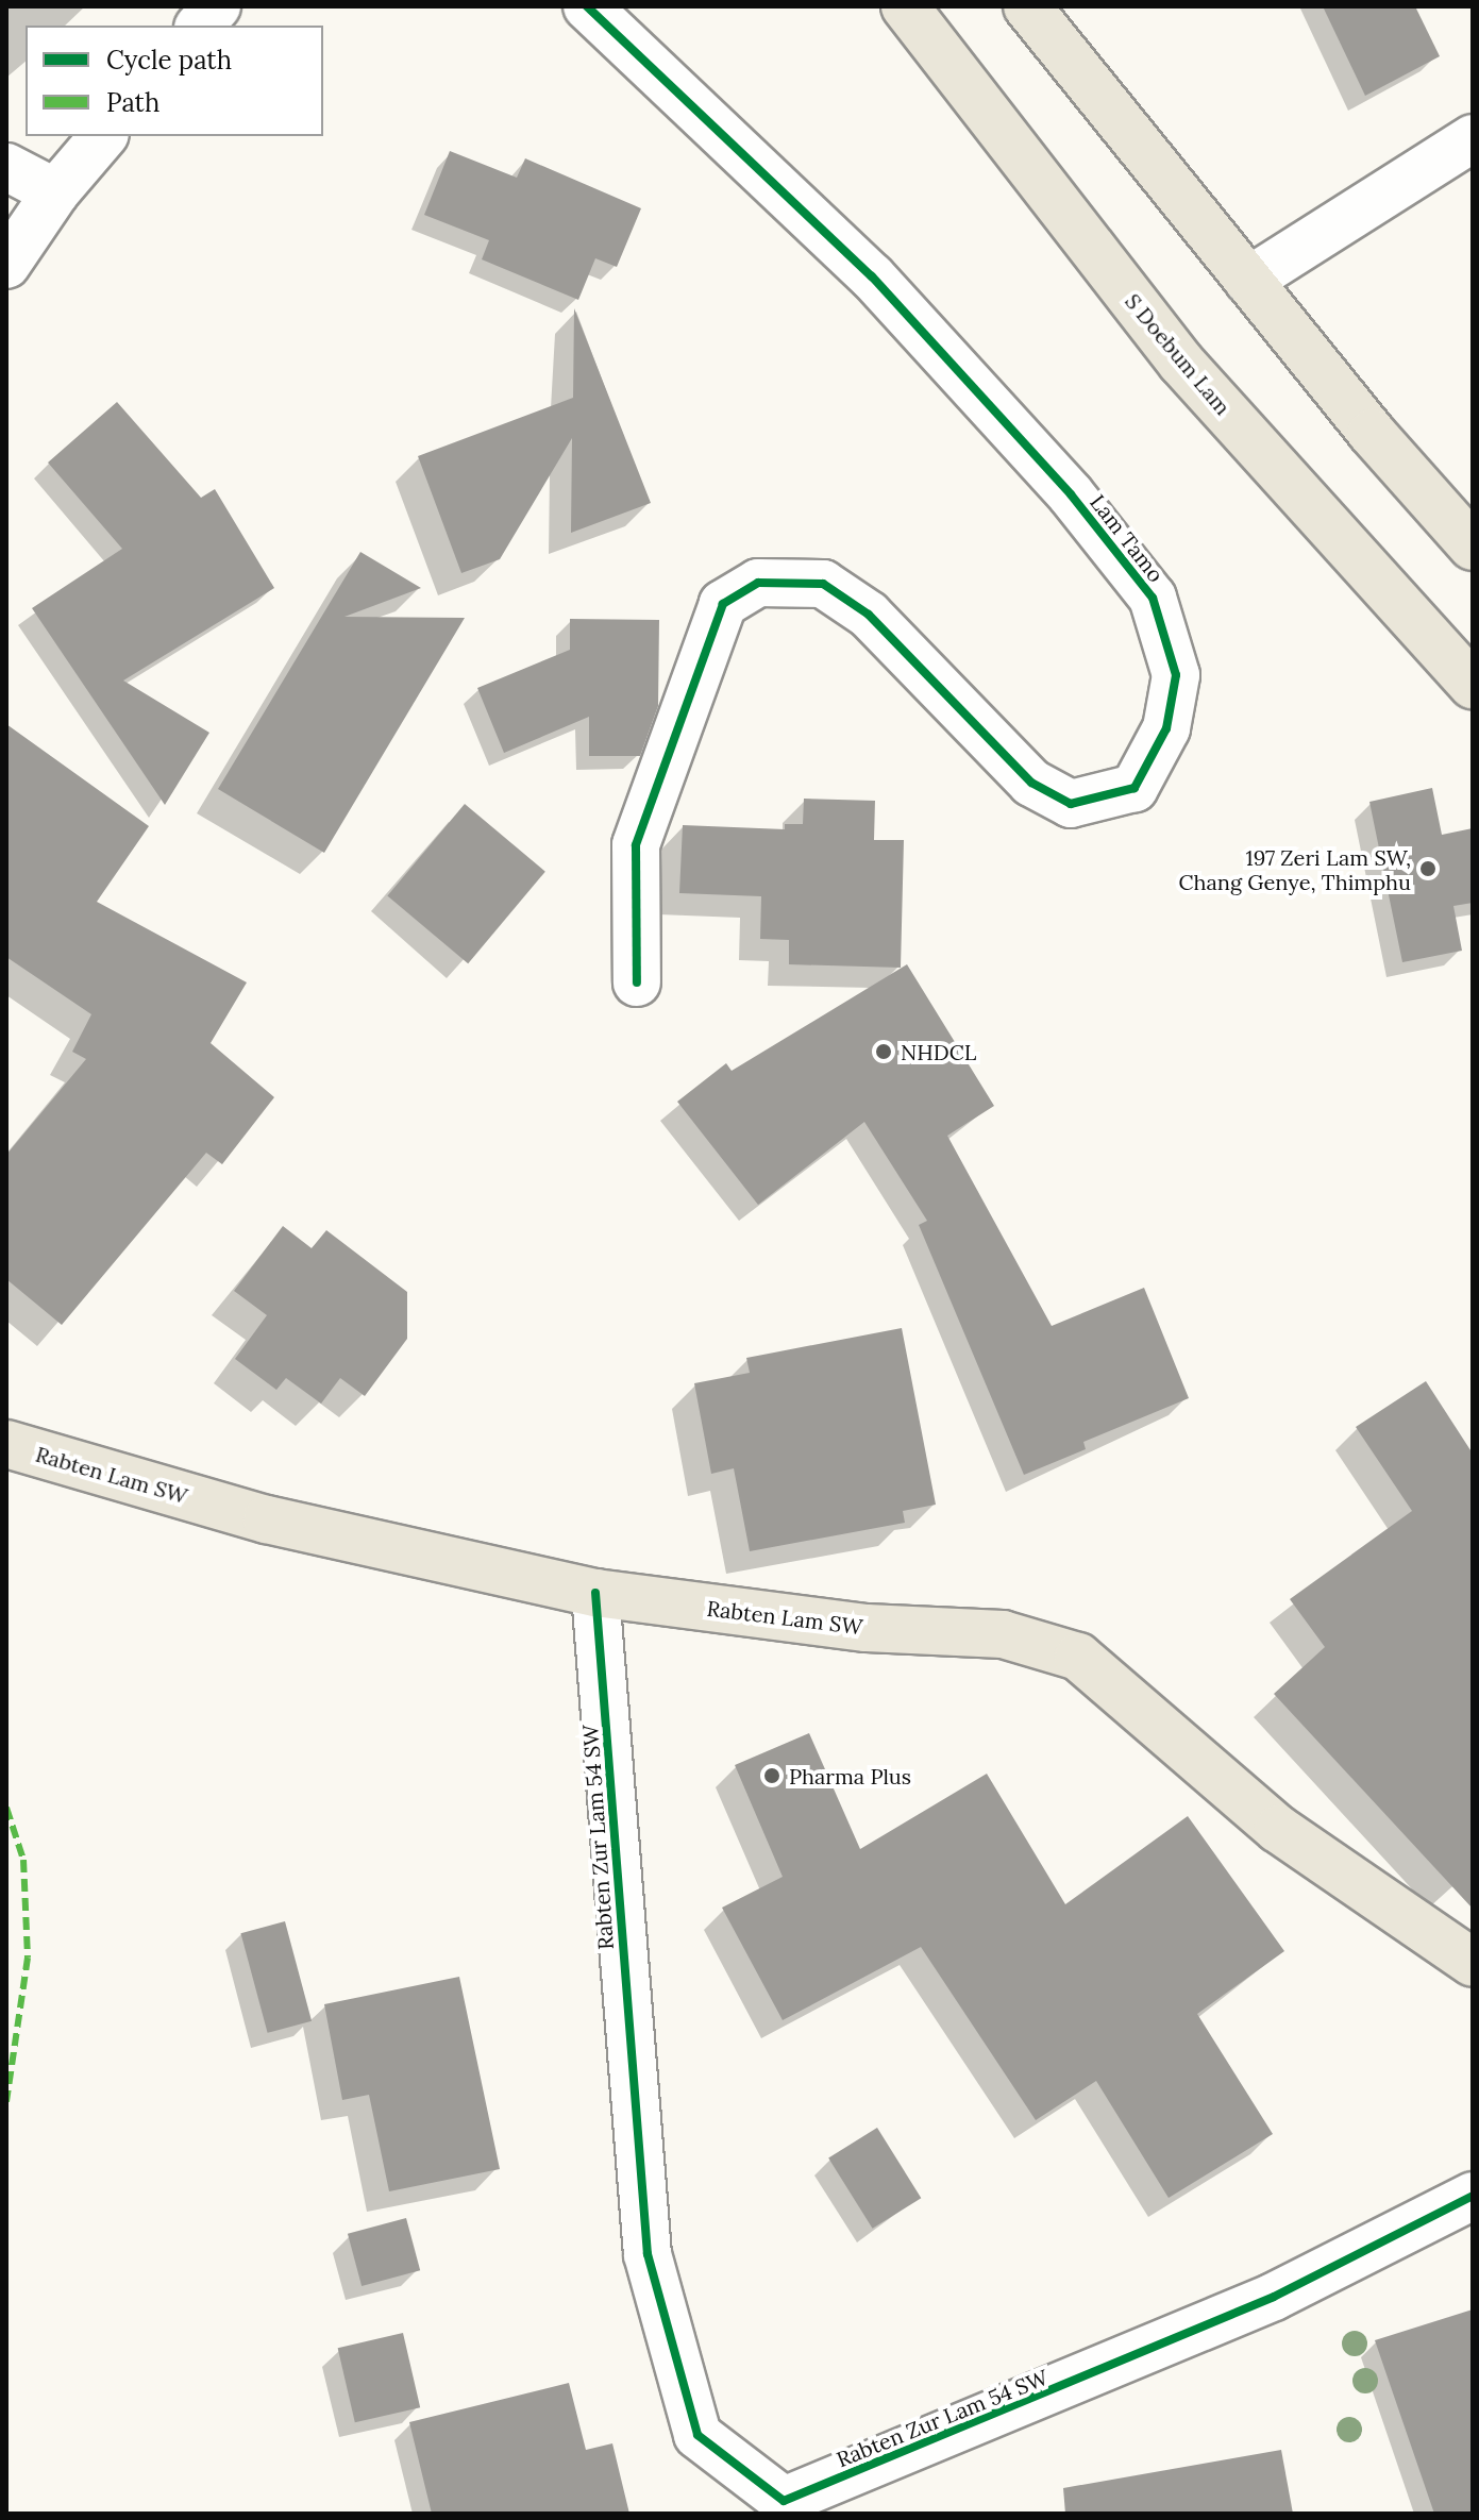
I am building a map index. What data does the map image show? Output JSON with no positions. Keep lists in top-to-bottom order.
{
  "streets": {
    "main road": ["S Doebum Lam", "Rabten Lam SW"],
    "street": ["Lam Tamo", "Rabten Zur Lam 54 SW"]
  },
  "crossings": [
    ["Rabten Lam SW", "Rabten Zur Lam 54 SW"]
  ],
  "places": ["197 Zeri Lam SW, Chang Genye, Thimphu", "NHDCL", "Pharma Plus"],
  "legend": ["Cycle path", "Path"]
}
